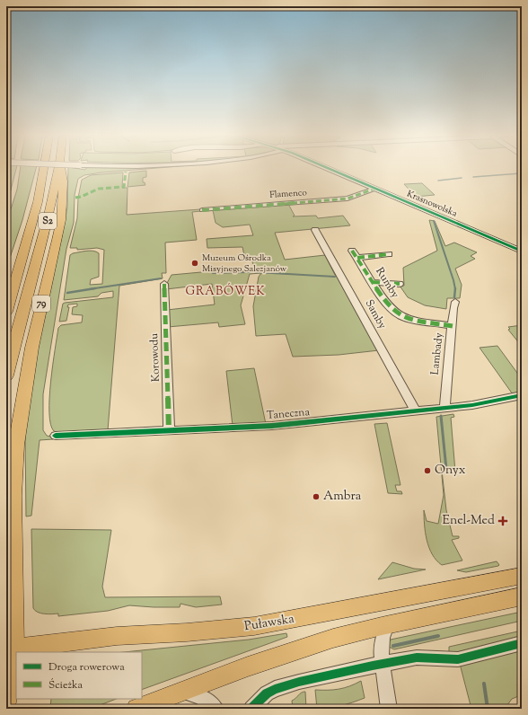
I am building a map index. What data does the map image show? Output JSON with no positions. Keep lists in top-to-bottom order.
{
  "streets": {
    "highway": ["S2", "79"],
    "main road": ["Puławska"],
    "street": [
      "Flamenco",
      "Krasnowolska",
      "Rumby",
      "Samby",
      "Lambady",
      "Korowodu",
      "Taneczna"
    ]
  },
  "crossings": [
    ["Flamenco", "Krasnowolska"],
    ["Rumby", "Lambady"],
    ["79", "Puławska"],
    ["Samby", "Taneczna"],
    ["Lambady", "Taneczna"],
    ["Korowodu", "Taneczna"]
  ],
  "districts": ["GRABÓWEK"],
  "places": {
    "other": ["Muzeum Ośrodka Misyjnego Salezjanów", "Onyx", "Ambra"],
    "health": ["Enel-Med"]
  },
  "legend": ["Droga rowerowa", "Ścieżka"]
}
